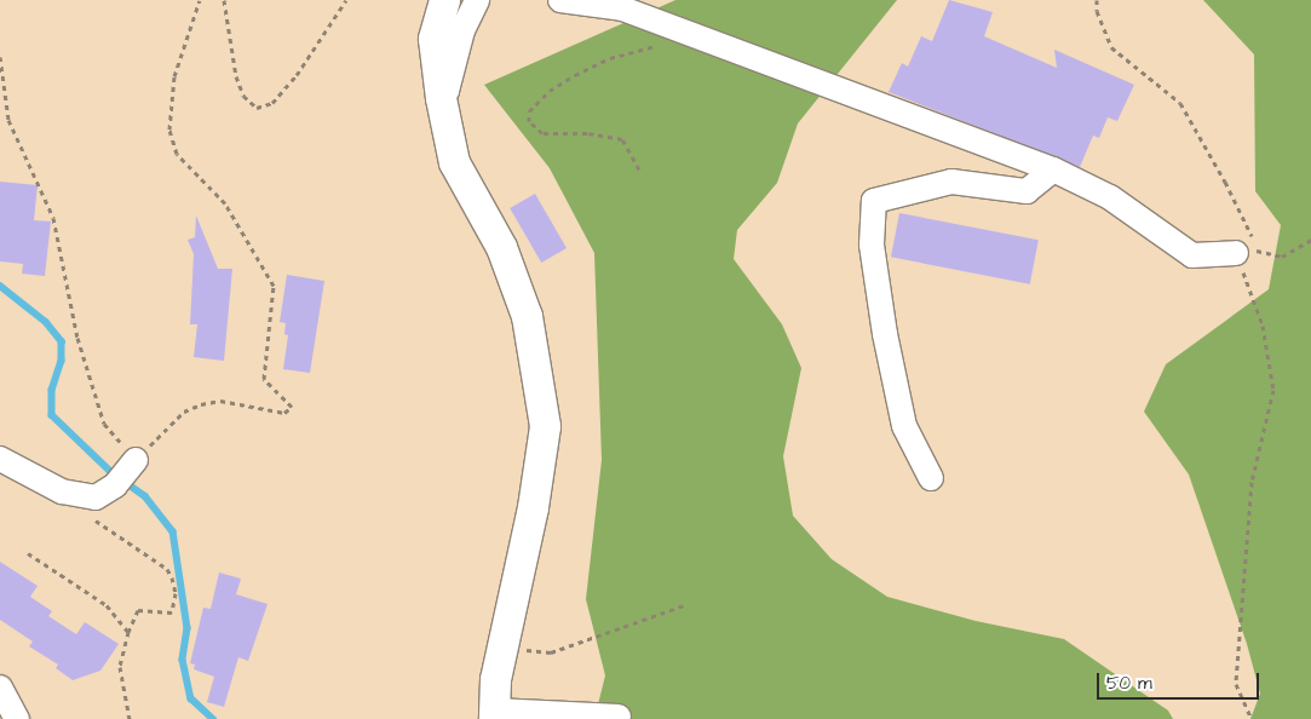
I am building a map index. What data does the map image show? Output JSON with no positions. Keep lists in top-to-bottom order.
{
  "scale_bar": "50 m"
}
